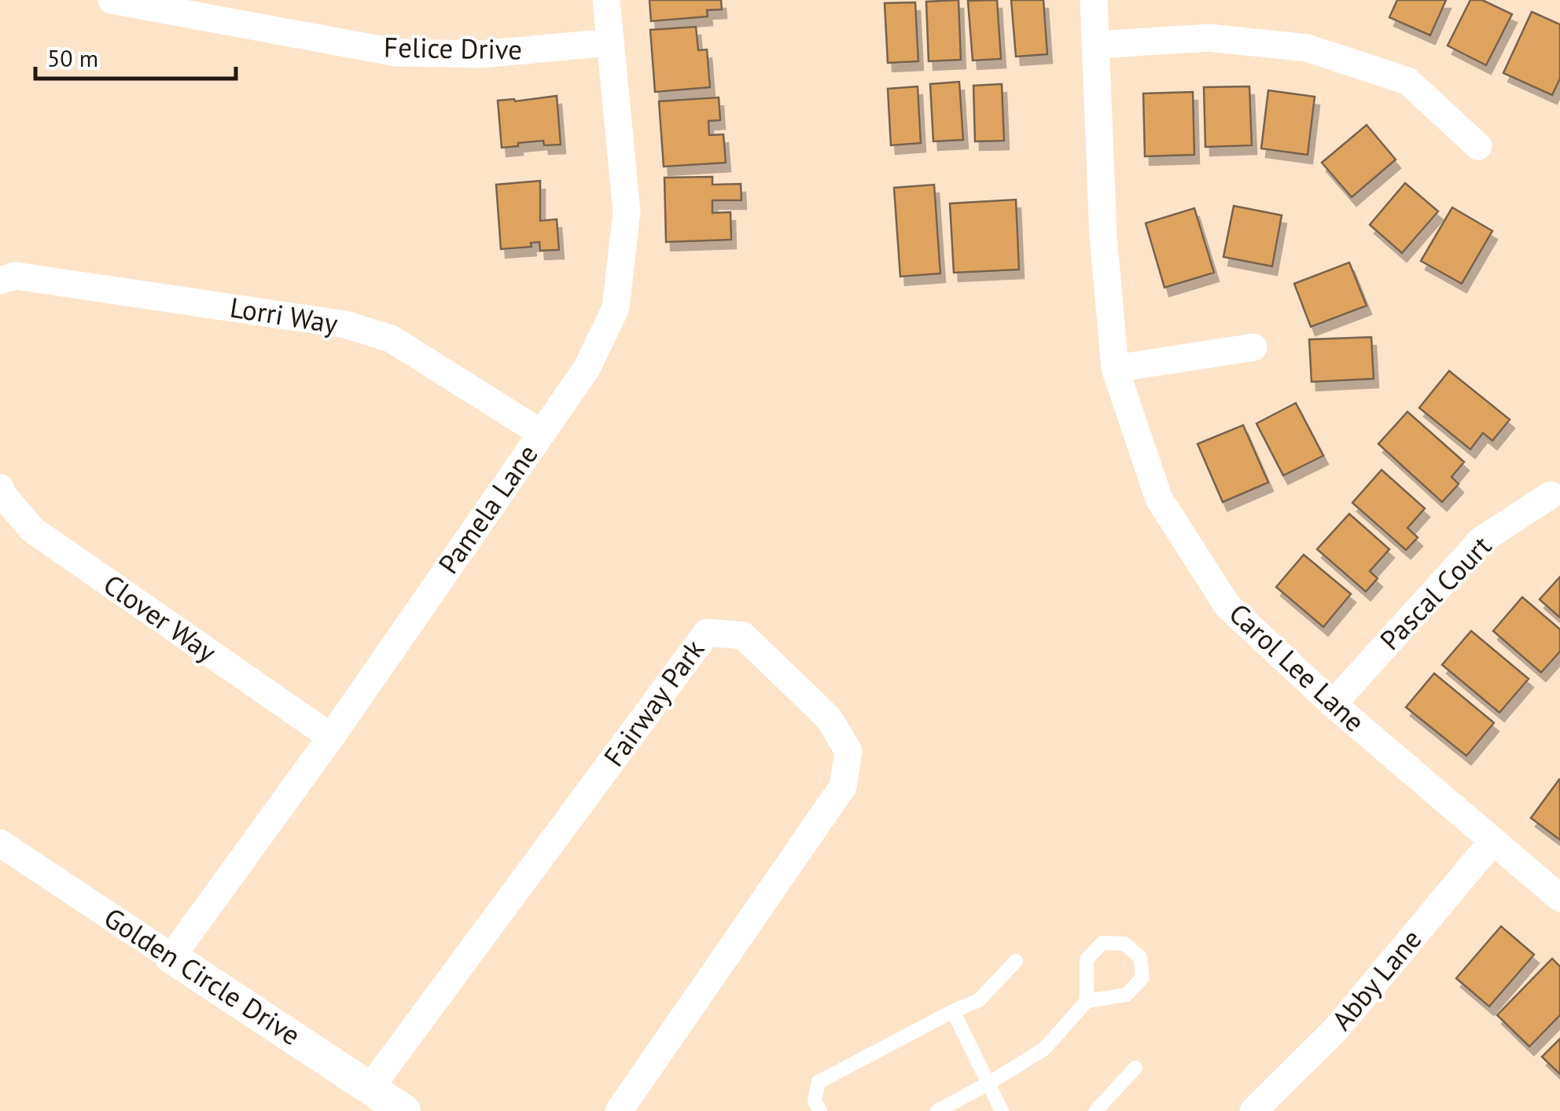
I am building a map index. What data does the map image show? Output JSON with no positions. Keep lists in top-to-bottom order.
{
  "streets": {
    "street": [
      "Felice Drive",
      "Lorri Way",
      "Pamela Lane",
      "Pascal Court",
      "Clover Way",
      "Carol Lee Lane",
      "Fairway Park",
      "Golden Circle Drive",
      "Abby Lane"
    ]
  },
  "crossings": [
    ["Felice Drive", "Pamela Lane"],
    ["Lorri Way", "Pamela Lane"],
    ["Pamela Lane", "Clover Way"],
    ["Pamela Lane", "Golden Circle Drive"],
    ["Pascal Court", "Carol Lee Lane"],
    ["Carol Lee Lane", "Abby Lane"],
    ["Fairway Park", "Golden Circle Drive"]
  ],
  "scale_bar": "50 m"
}
